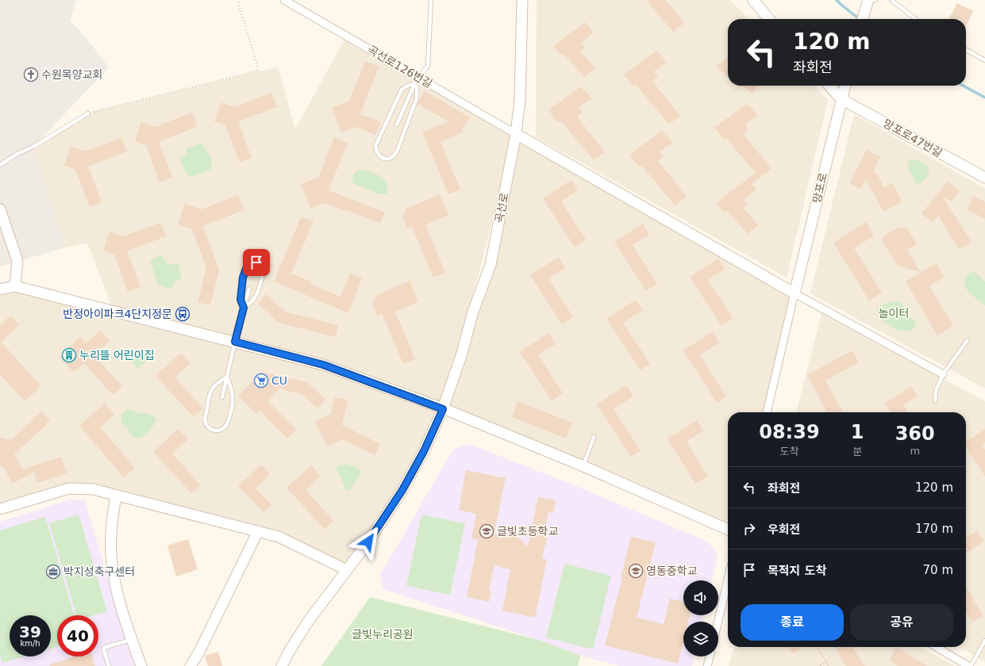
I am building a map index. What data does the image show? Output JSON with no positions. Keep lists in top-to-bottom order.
{
  "streets": {
    "street": [
      "곡선로126번길",
      "망포로47번길",
      "망포로",
      "곡선로"
    ]
  },
  "crossings": [
    ["곡선로126번길", "곡선로"],
    ["망포로47번길", "망포로"]
  ],
  "parks": ["놀이터", "글빛누리공원"],
  "places": {
    "church": ["수원목양교회"],
    "bus stop": ["반정아이파크4단지정문"],
    "building": ["누리뜰 어린이집"],
    "supermarket": ["CU"],
    "school or university": ["글빛초등학교", "영동중학교"],
    "office": ["박지성축구센터"]
  },
  "page": {
    "turn": ["120 m", "좌회전"],
    "eta": [
      "08:39",
      "도착",
      "1",
      "분",
      "360",
      "m"
    ],
    "list": [
      {
        "name": "좌회전",
        "value": "120 m"
      },
      {
        "name": "우회전",
        "value": "170 m"
      },
      {
        "name": "목적지 도착",
        "value": "70 m"
      }
    ],
    "buttons": ["종료", "공유"],
    "speed": "39 km/h",
    "limit": "40"
  }
}
